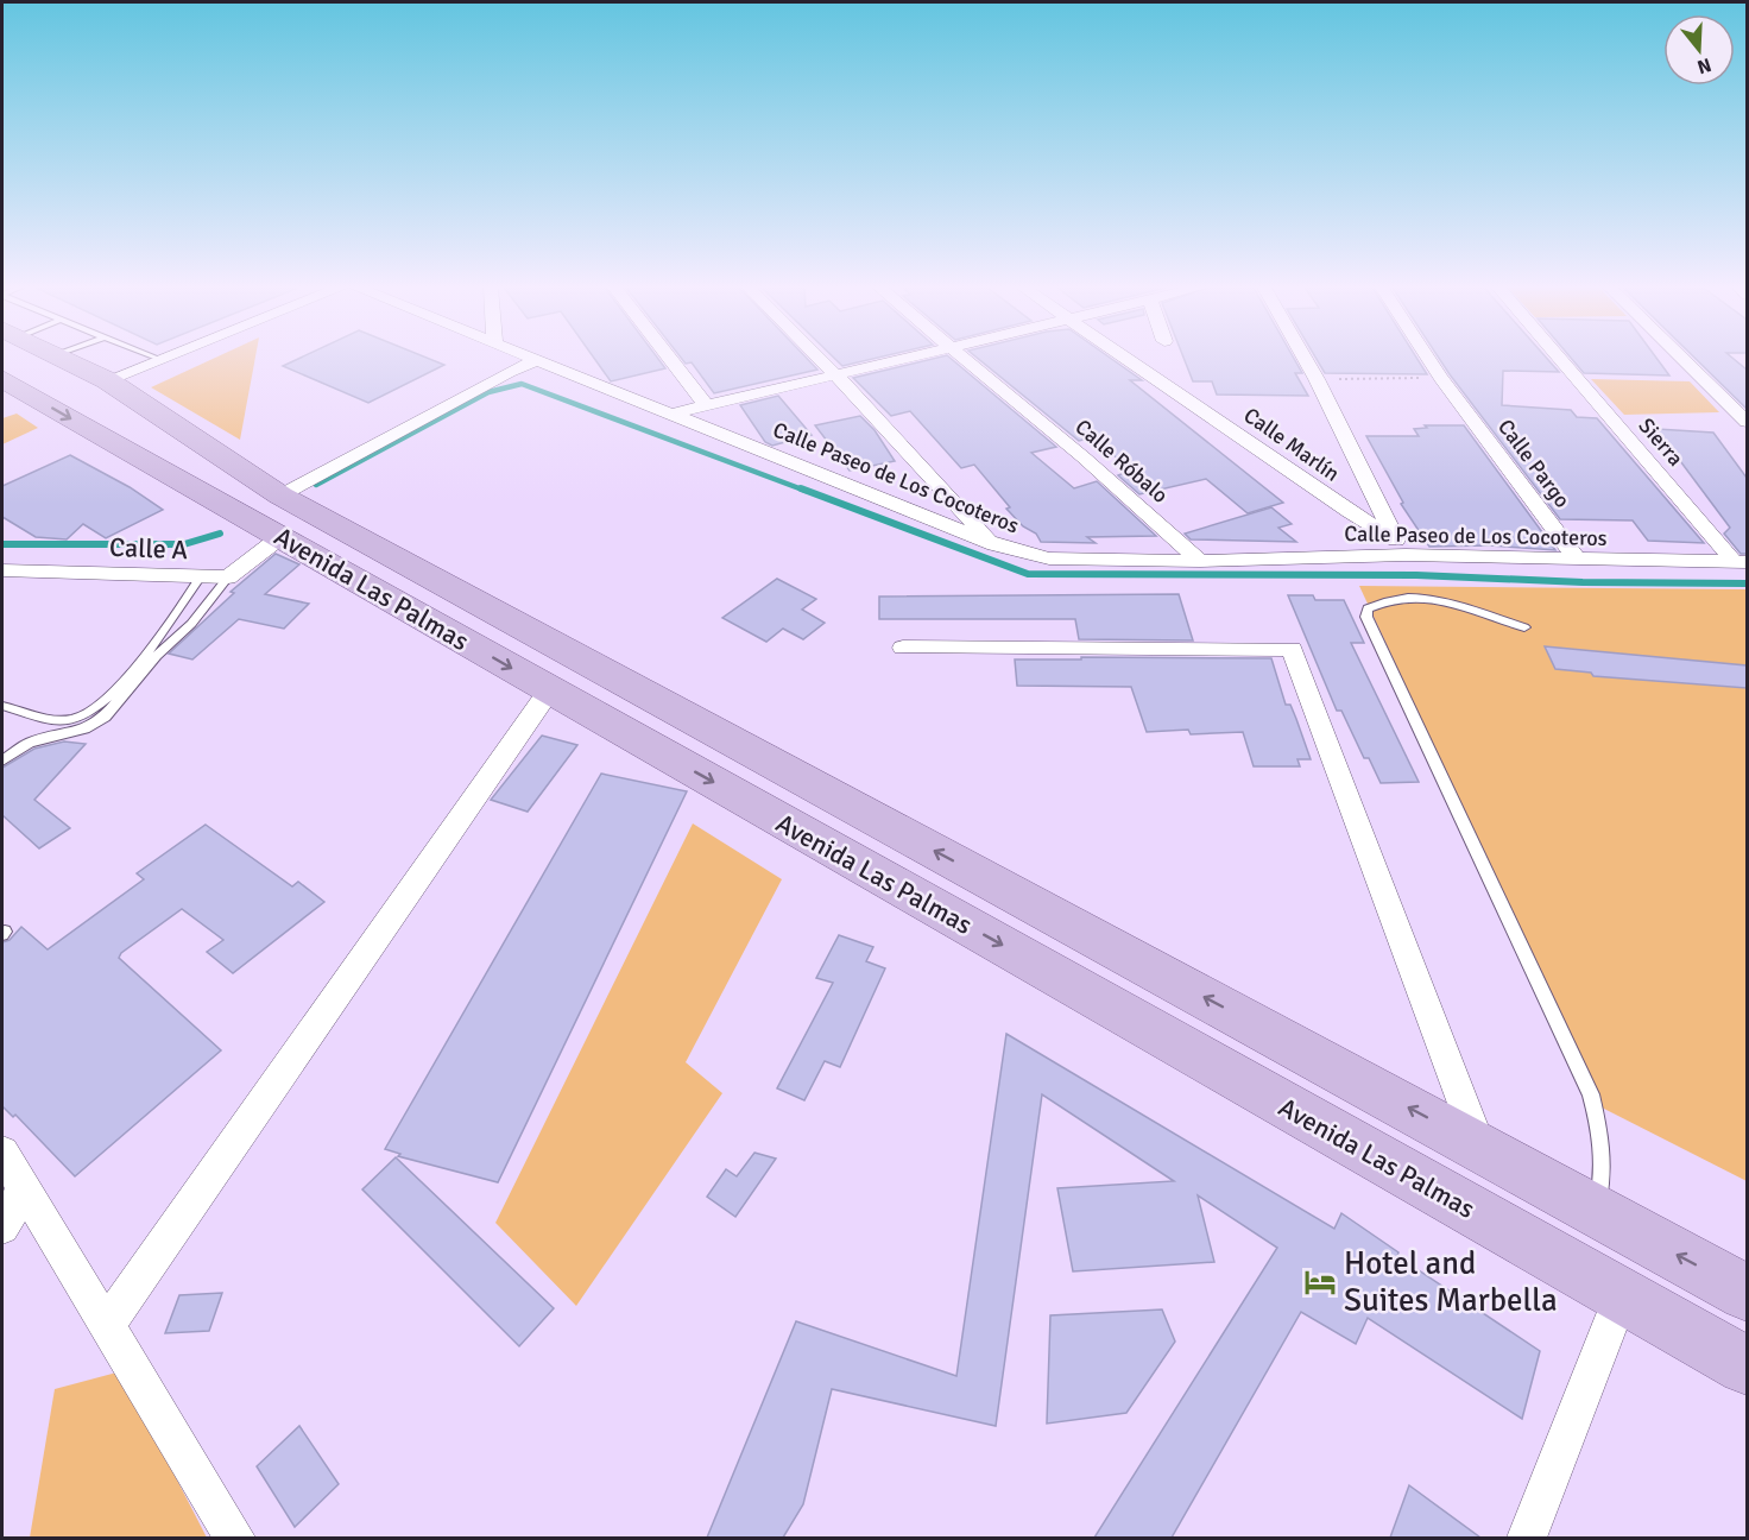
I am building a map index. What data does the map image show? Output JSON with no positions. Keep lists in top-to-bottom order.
{
  "streets": {
    "main road": ["Avenida Las Palmas"],
    "street": [
      "Sierra",
      "Calle Marlín",
      "Calle Róbalo",
      "Calle Pargo",
      "Calle Paseo de Los Cocoteros",
      "Calle A"
    ]
  },
  "crossings": [
    ["Sierra", "Calle Paseo de Los Cocoteros"],
    ["Calle Róbalo", "Calle Paseo de Los Cocoteros"],
    ["Calle Pargo", "Calle Paseo de Los Cocoteros"]
  ],
  "places": {
    "hotel": ["Hotel and Suites Marbella"]
  },
  "north": "bottom"
}
